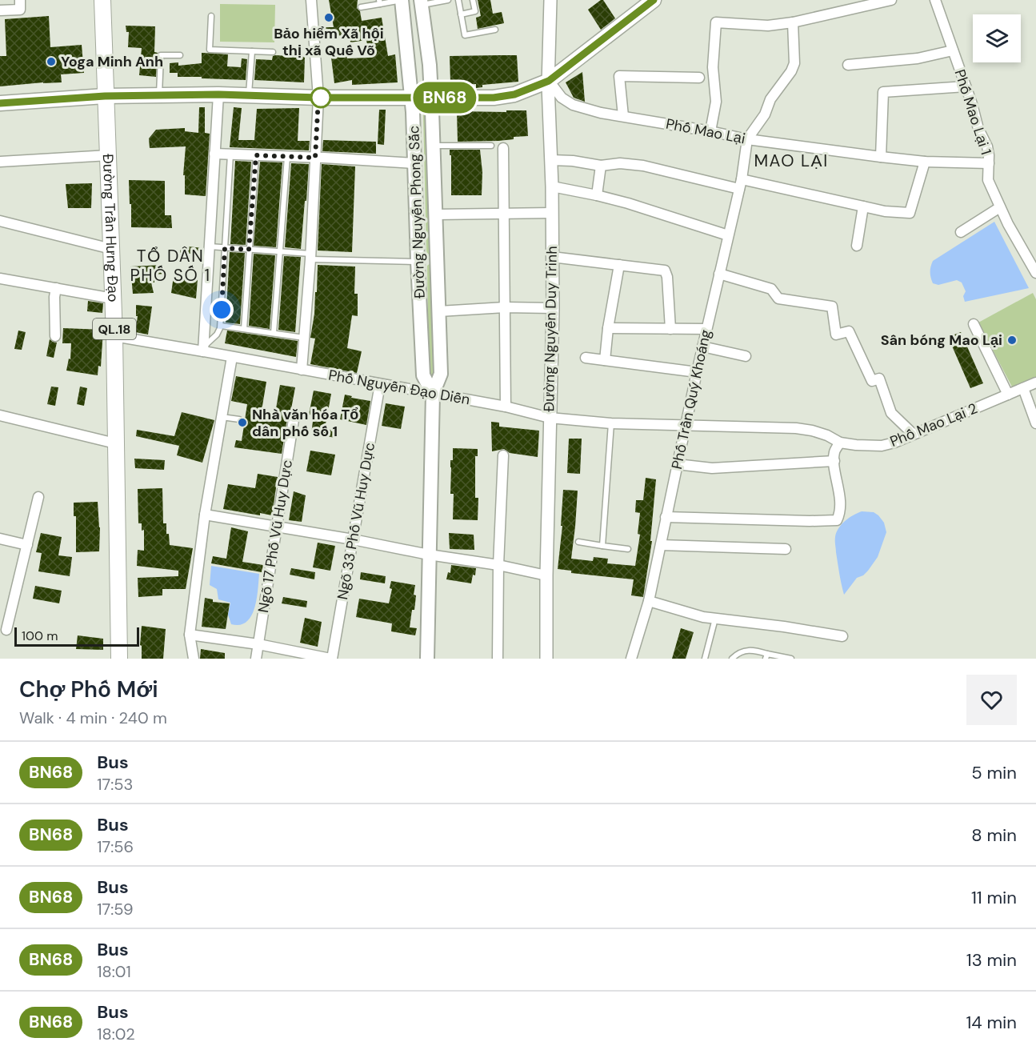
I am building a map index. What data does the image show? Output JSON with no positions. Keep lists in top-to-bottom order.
{
  "streets": {
    "highway": ["Đường Trần Hưng Đạo", "QL.18"],
    "main road": ["Đường Nguyễn Phong Sắc"],
    "street": [
      "Phố Mao Lại 1",
      "Phố Mao Lại",
      "Đường Nguyễn Duy Trinh",
      "Phố Nguyễn Đạo Diễn",
      "Phố Trần Quý Khoáng",
      "Phố Mao Lại 2",
      "Ngõ 33 Phố Vũ Huy Dực",
      "Ngõ 17 Phố Vũ Huy Dực"
    ]
  },
  "crossings": [
    ["Phố Mao Lại 1", "Phố Mao Lại"],
    ["Phố Mao Lại", "Đường Nguyễn Duy Trinh"],
    ["Phố Mao Lại", "Phố Trần Quý Khoáng"],
    ["Đường Nguyễn Phong Sắc", "Phố Nguyễn Đạo Diễn"],
    ["Đường Trần Hưng Đạo", "Phố Nguyễn Đạo Diễn"],
    ["Đường Nguyễn Duy Trinh", "Phố Nguyễn Đạo Diễn"],
    ["Phố Nguyễn Đạo Diễn", "Phố Trần Quý Khoáng"],
    ["Phố Nguyễn Đạo Diễn", "Phố Mao Lại 2"],
    ["Phố Nguyễn Đạo Diễn", "Ngõ 33 Phố Vũ Huy Dực"],
    ["Phố Trần Quý Khoáng", "Phố Mao Lại 2"]
  ],
  "districts": ["MAO LẠI", "TỔ DÂN PHỐ SỐ 1"],
  "places": [
    "Bảo hiểm Xã hội thị xã Quế Võ",
    "Yoga Minh Anh",
    "Sân bóng Mao Lại",
    "Nhà văn hóa Tổ dân phố số 1"
  ],
  "lines": ["bus line BN68"],
  "scale_bar": "100 m",
  "page": {
    "on_map": "BN68",
    "scale": "100 m",
    "heading": ["Chợ Phố Mới", "Walk · 4 min · 240 m"],
    "list": [
      {
        "mark": "BN68",
        "name": "Bus",
        "note": "17:53",
        "value": "5 min"
      },
      {
        "mark": "BN68",
        "name": "Bus",
        "note": "17:56",
        "value": "8 min"
      },
      {
        "mark": "BN68",
        "name": "Bus",
        "note": "17:59",
        "value": "11 min"
      },
      {
        "mark": "BN68",
        "name": "Bus",
        "note": "18:01",
        "value": "13 min"
      },
      {
        "mark": "BN68",
        "name": "Bus",
        "note": "18:02",
        "value": "14 min"
      }
    ]
  }
}
